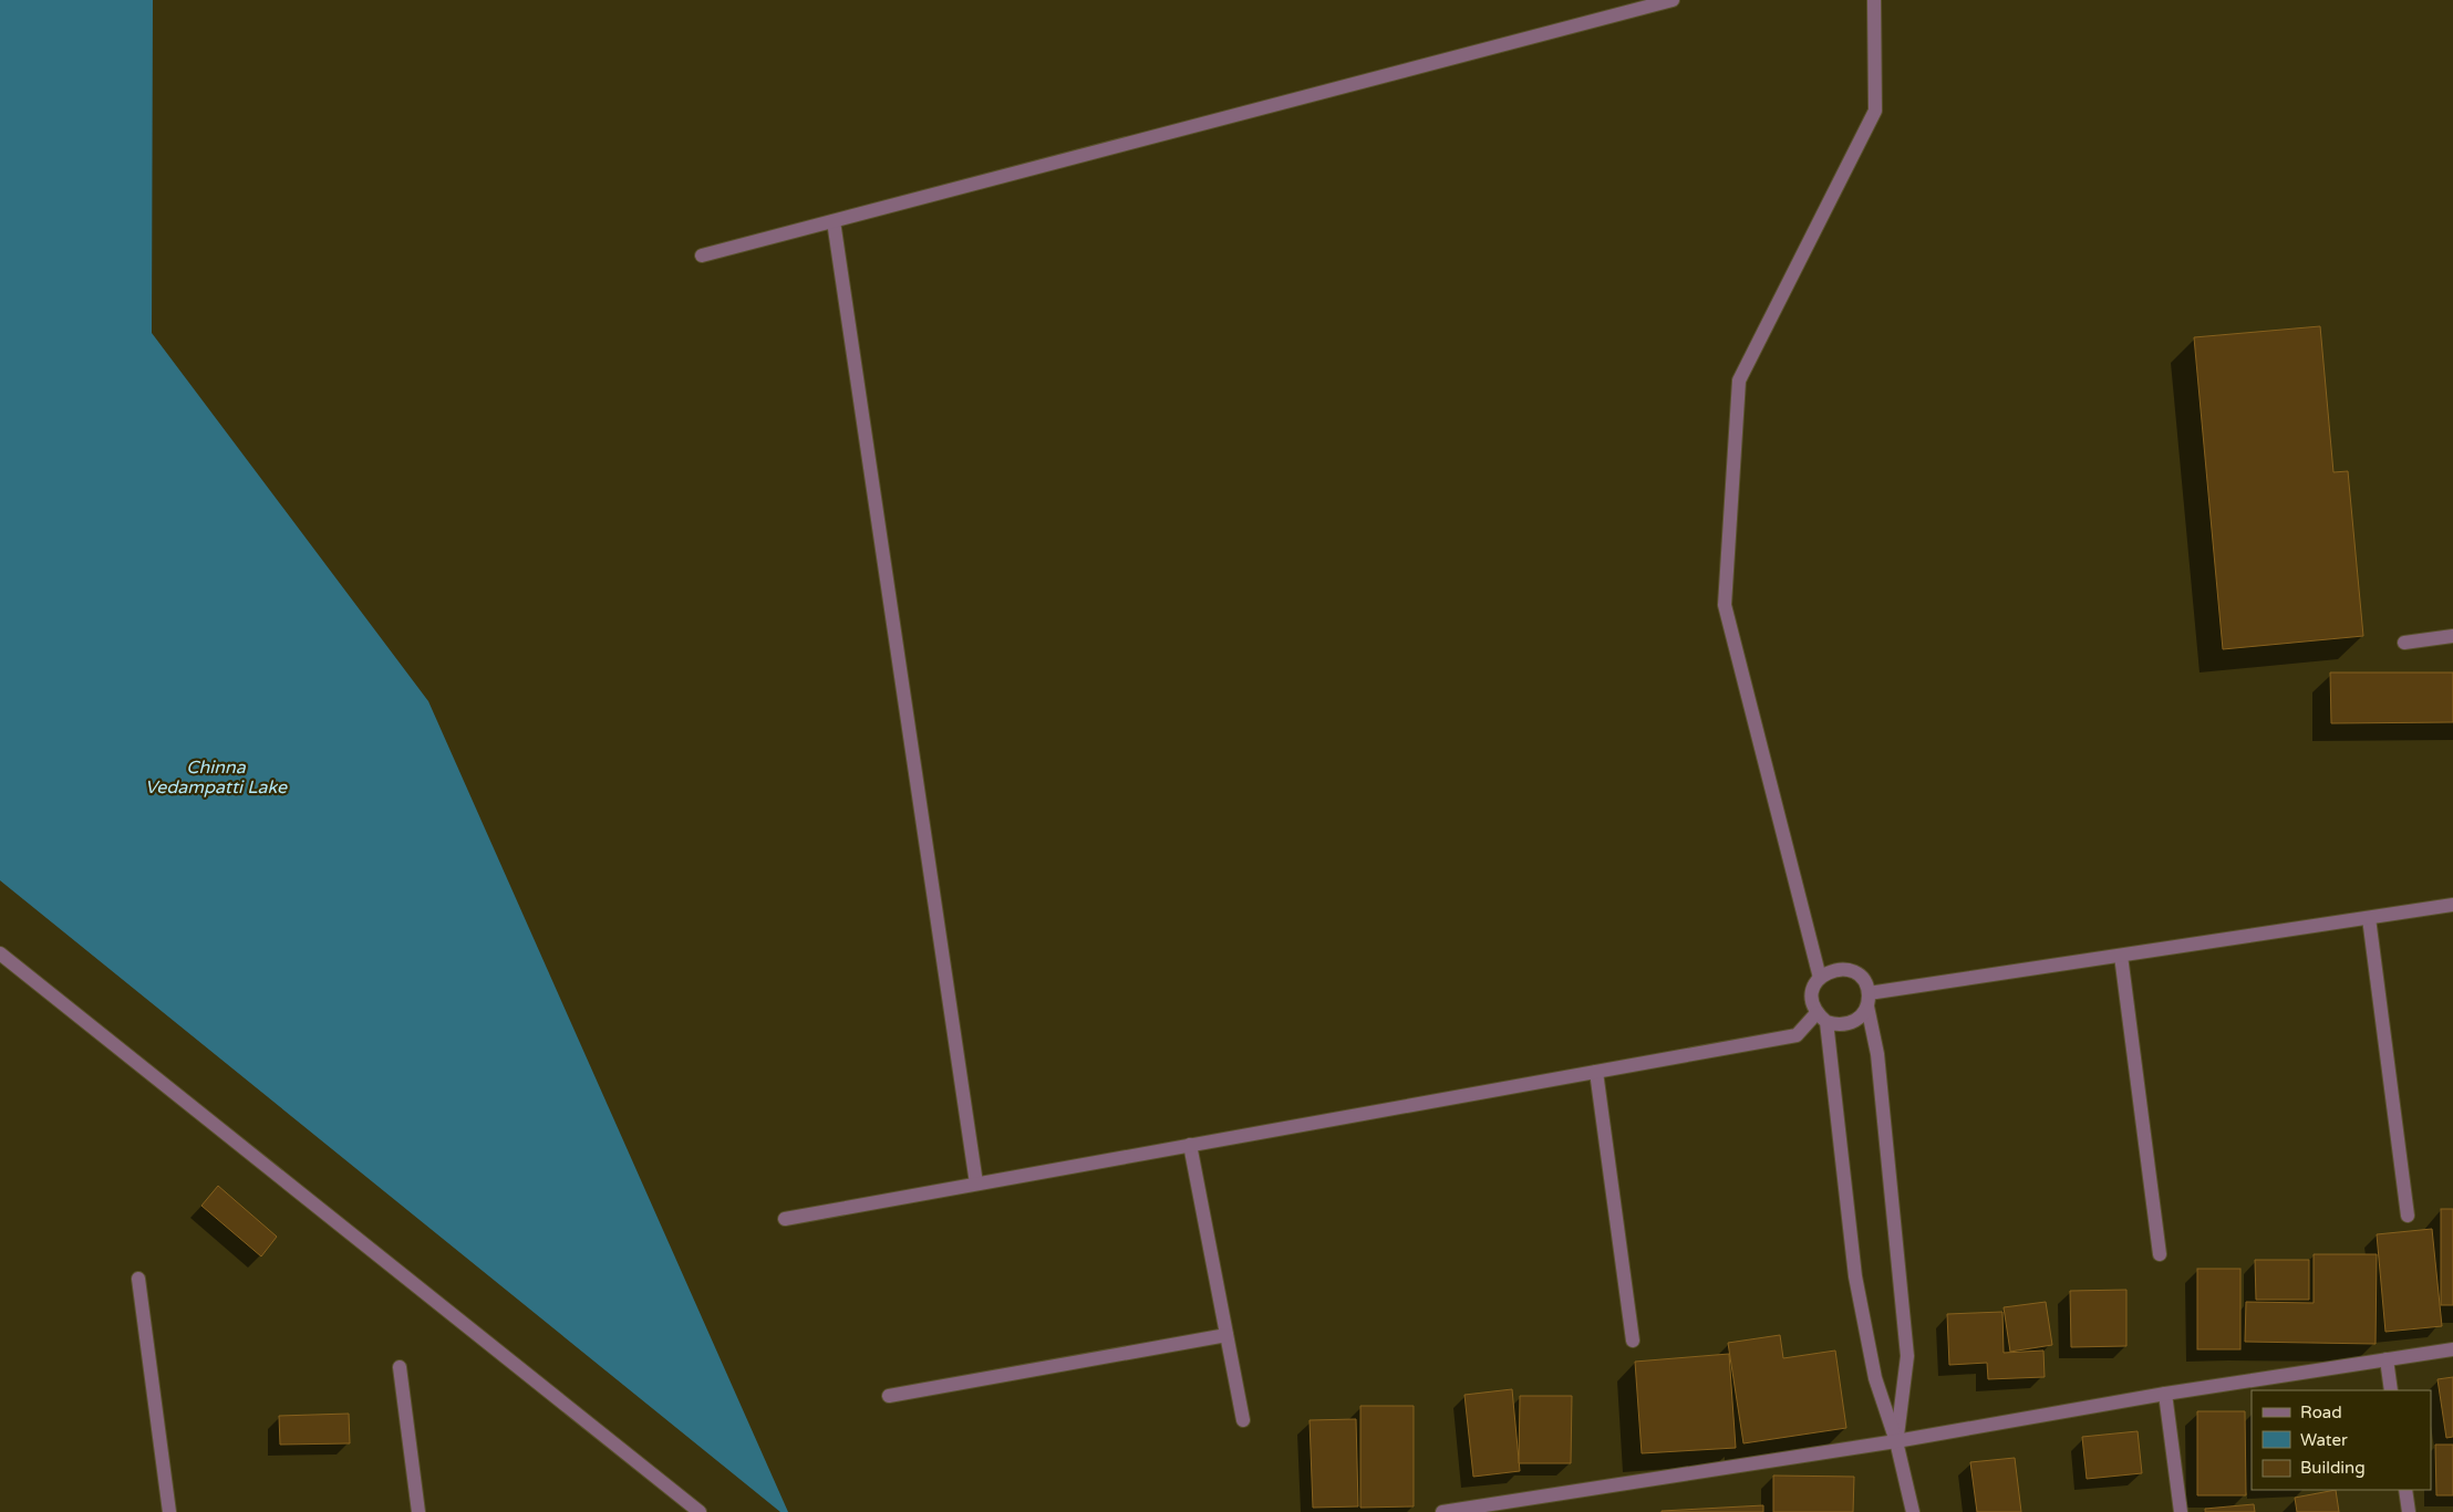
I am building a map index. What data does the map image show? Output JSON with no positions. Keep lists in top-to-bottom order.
{
  "water": ["Chinna Vedampatti Lake"],
  "legend": ["Road", "Water", "Building"]
}
